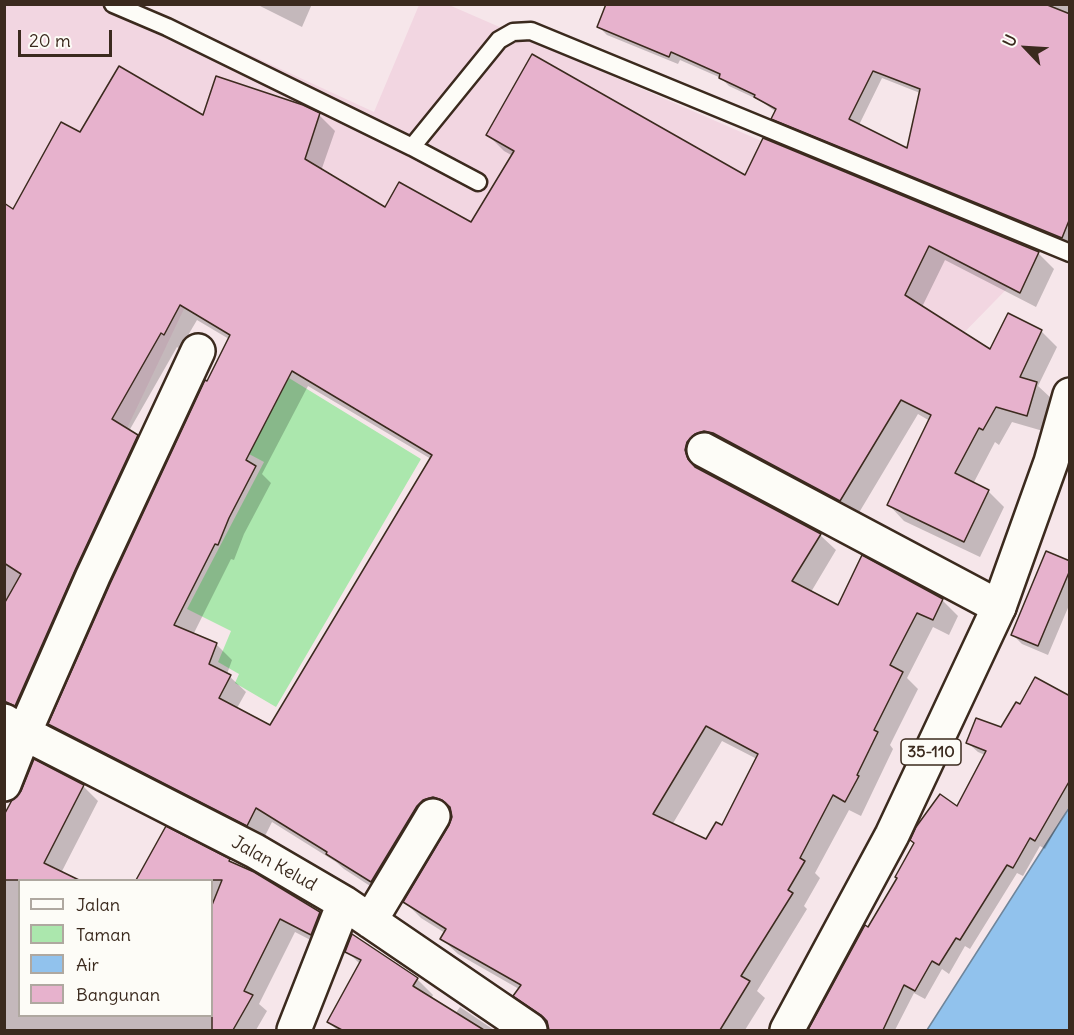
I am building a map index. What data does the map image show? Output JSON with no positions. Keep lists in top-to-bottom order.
{
  "streets": {
    "street": ["35-110", "Jalan Kelud"]
  },
  "legend": [
    "Jalan",
    "Taman",
    "Air",
    "Bangunan"
  ],
  "scale_bar": "20 m",
  "north": "top left"
}
